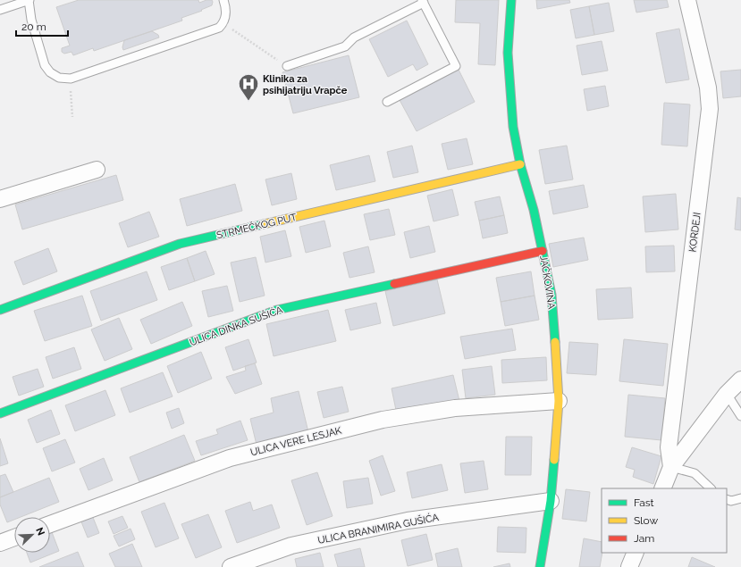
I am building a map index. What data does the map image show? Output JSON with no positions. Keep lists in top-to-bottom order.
{
  "streets": {
    "street": [
      "STRMEČKOG PUT",
      "KORDEJI",
      "JAČKOVINA",
      "ULICA DINKA SUŠIĆA",
      "ULICA VERE LESJAK",
      "ULICA BRANIMIRA GUŠIĆA"
    ]
  },
  "crossings": [
    ["STRMEČKOG PUT", "JAČKOVINA"],
    ["JAČKOVINA", "ULICA DINKA SUŠIĆA"],
    ["JAČKOVINA", "ULICA VERE LESJAK"],
    ["JAČKOVINA", "ULICA BRANIMIRA GUŠIĆA"]
  ],
  "places": {
    "hospital": ["Klinika za psihijatriju Vrapče"]
  },
  "legend": ["Fast", "Slow", "Jam"],
  "scale_bar": "20 m",
  "north": "top right"
}
